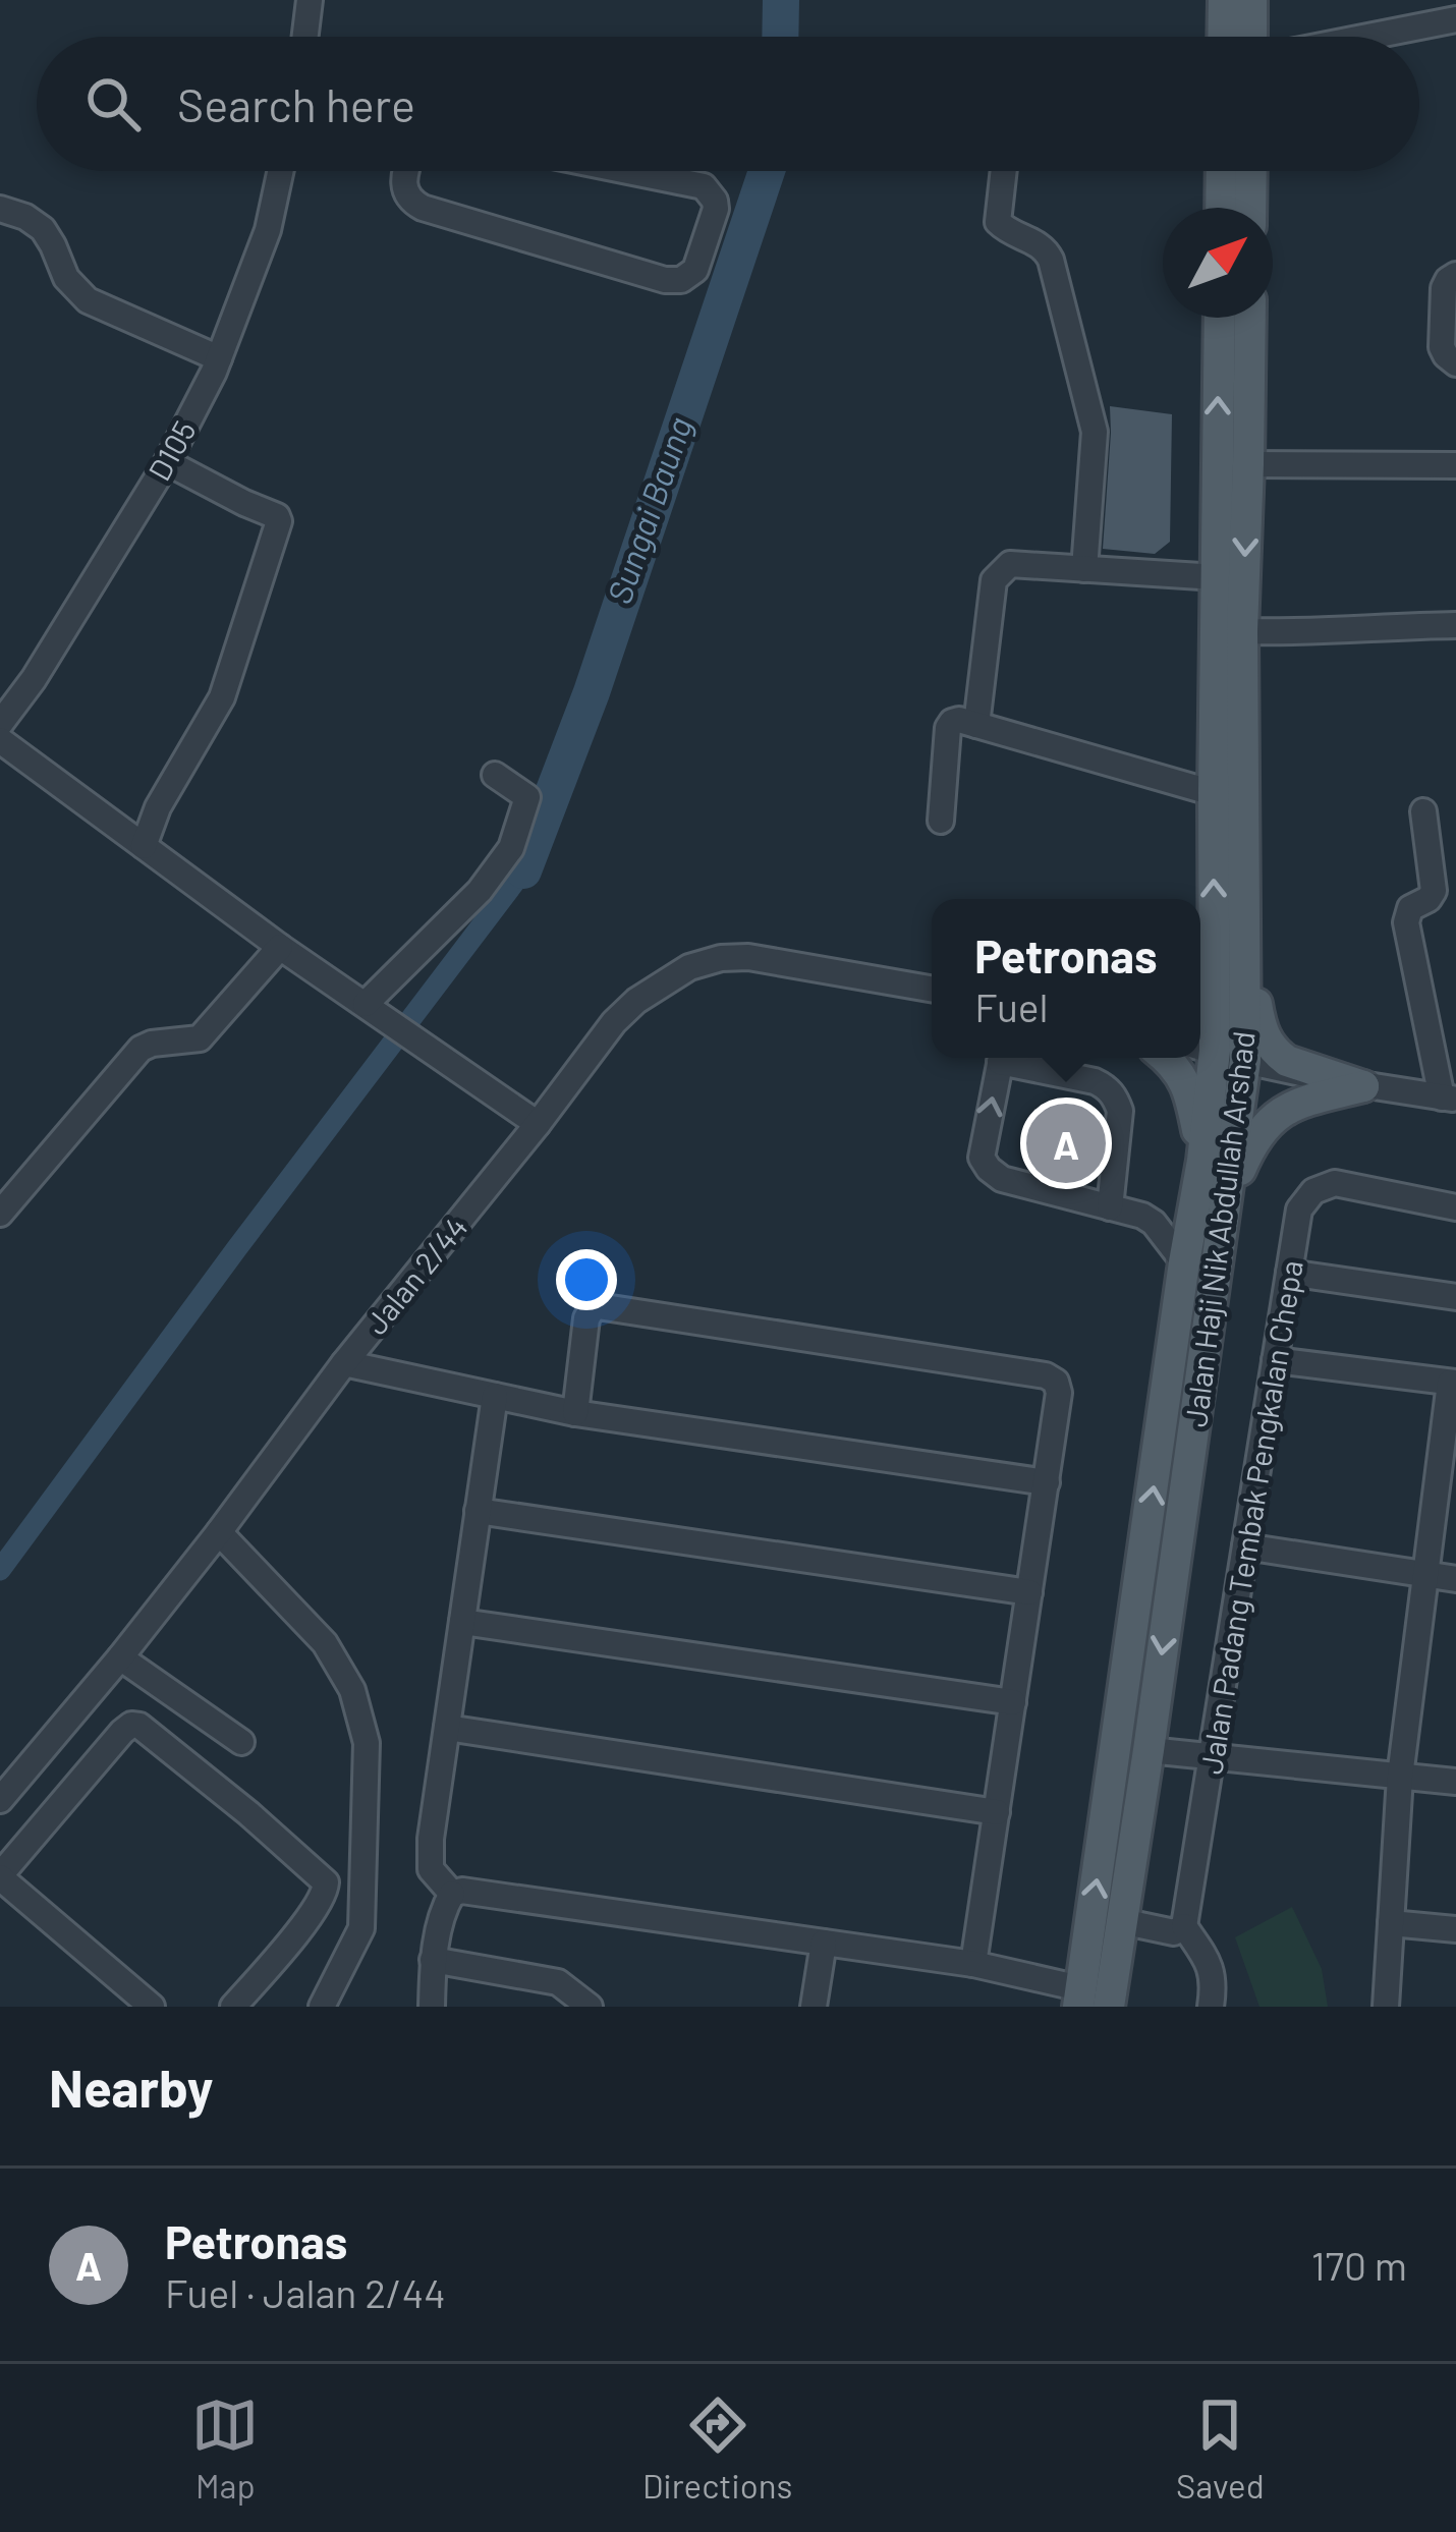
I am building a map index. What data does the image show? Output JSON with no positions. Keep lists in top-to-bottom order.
{
  "streets": {
    "main road": ["Jalan Haji Nik Abdullah Arshad"],
    "street": ["D105", "Jalan 2/44", "Jalan Padang Tembak Pengkalan Chepa"]
  },
  "water": ["Sungai Baung"],
  "north": "top right",
  "page": {
    "search": "Search here",
    "popup": ["Petronas", "Fuel"],
    "pins": "A",
    "heading": "Nearby",
    "list": [
      {
        "mark": "A",
        "name": "Petronas",
        "note": "Fuel · Jalan 2/44",
        "value": "170 m"
      }
    ],
    "nav": ["Map", "Directions", "Saved"]
  }
}
